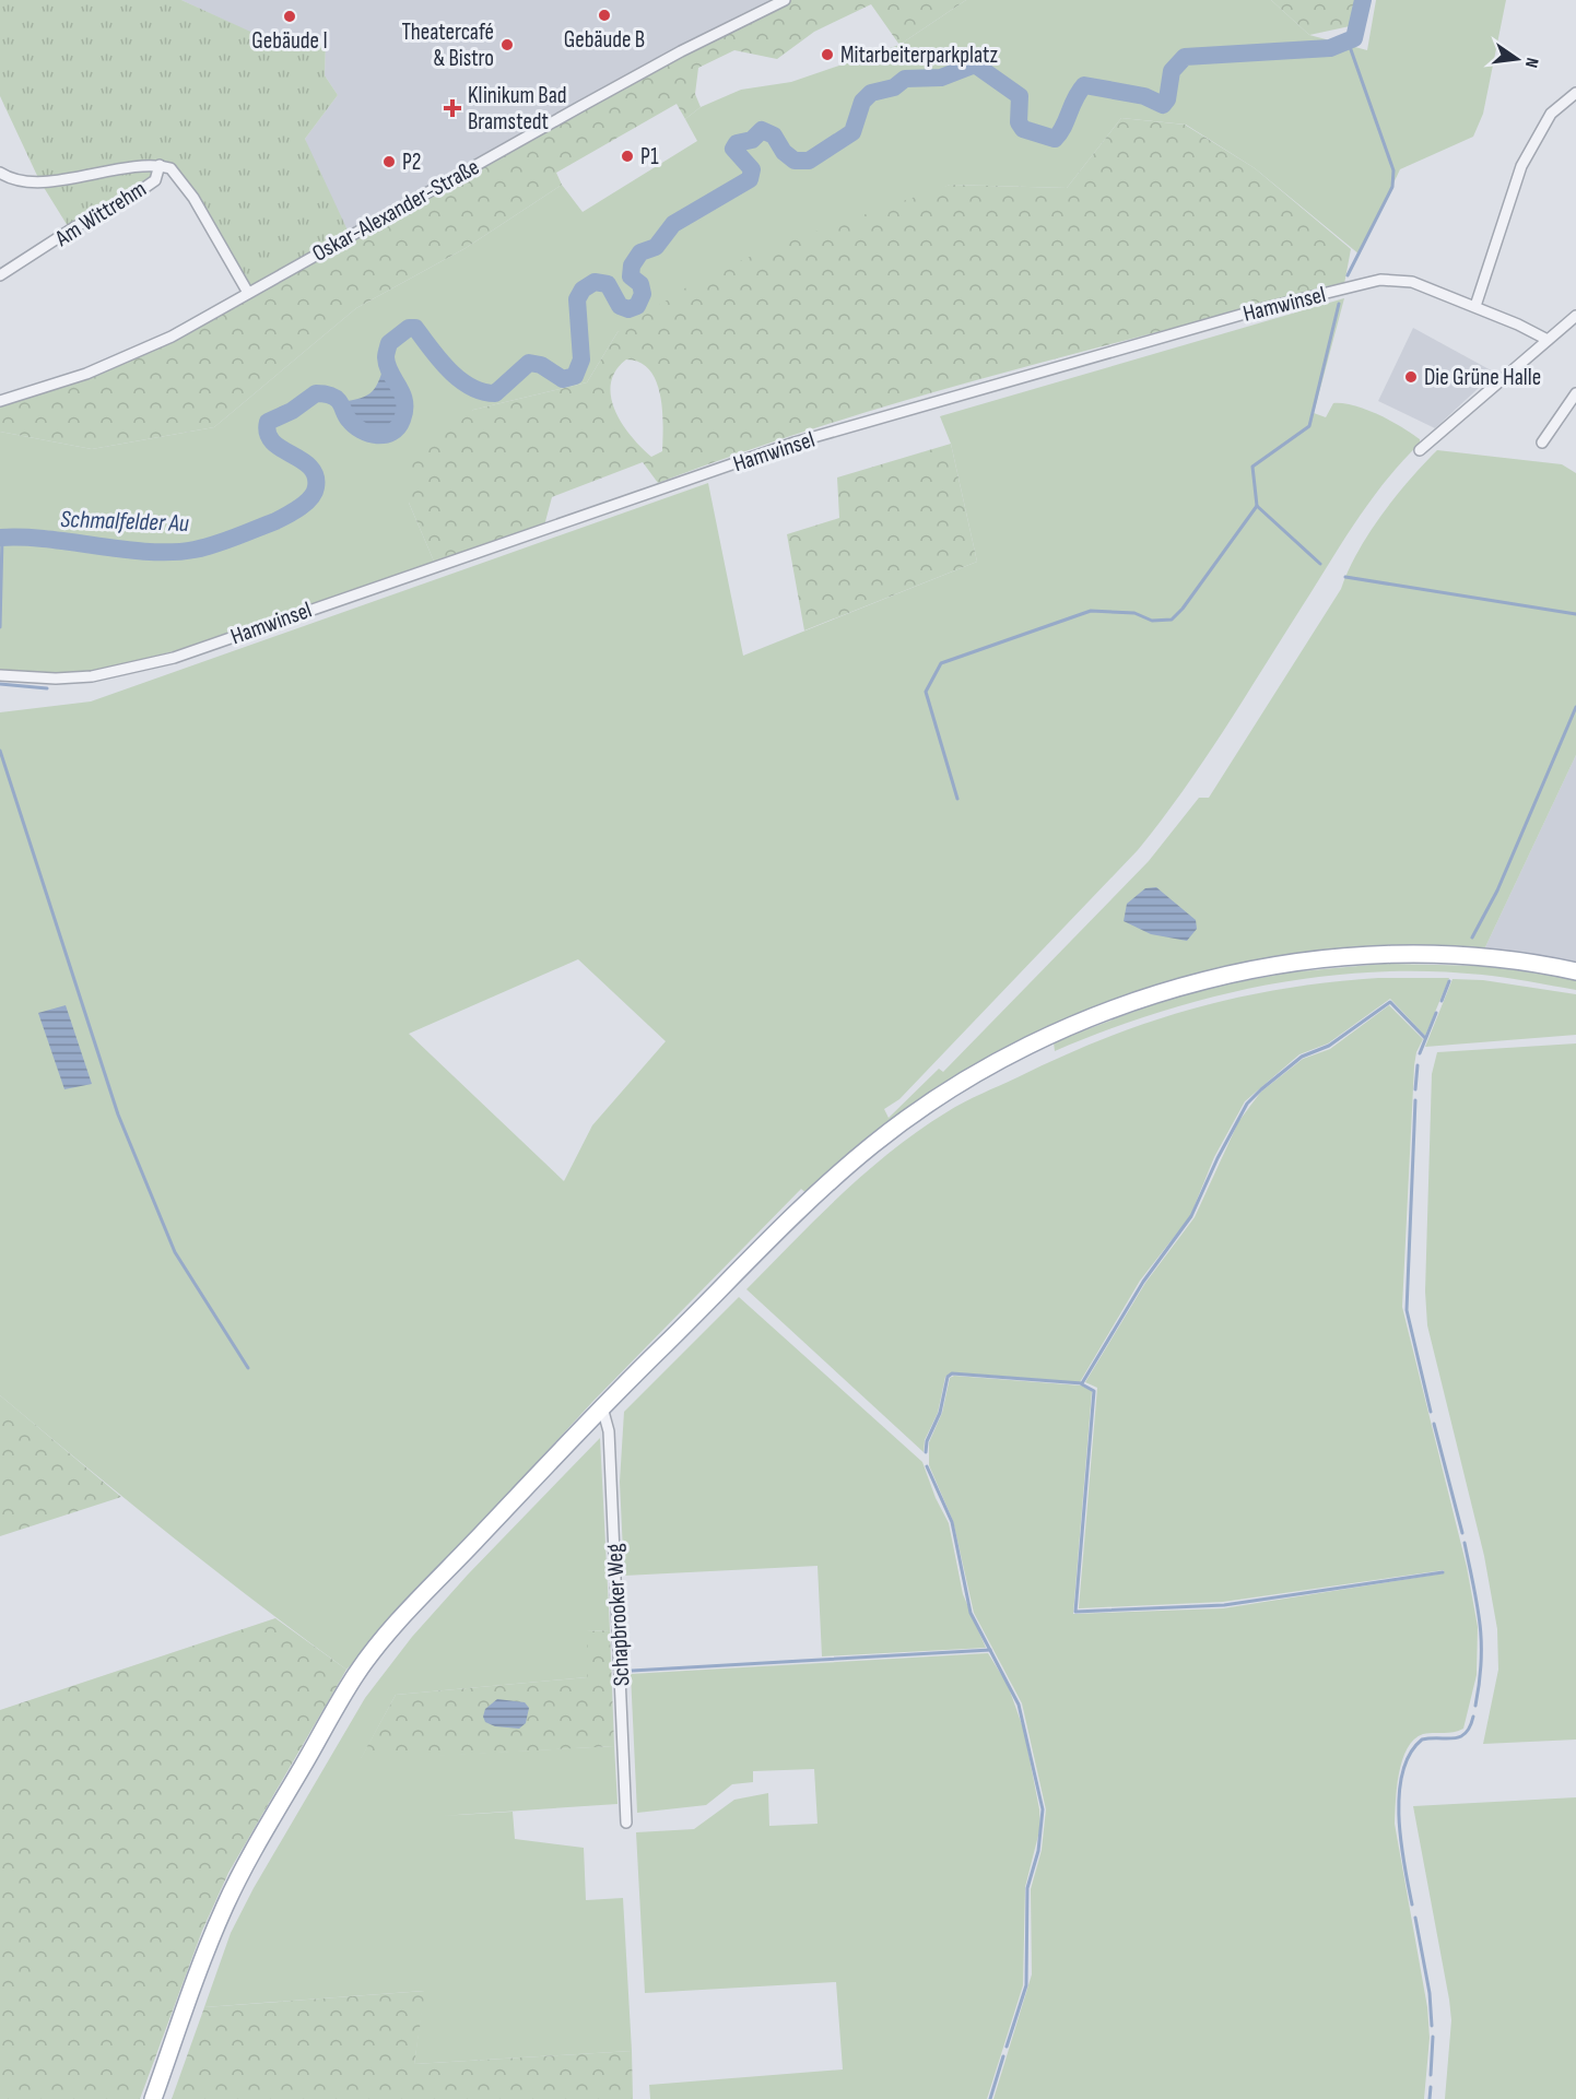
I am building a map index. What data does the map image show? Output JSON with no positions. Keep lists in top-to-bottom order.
{
  "streets": {
    "street": [
      "Oskar-Alexander-Straße",
      "Am Wittrehm",
      "Hamwinsel",
      "Schapbrooker Weg"
    ]
  },
  "crossings": [
    ["Oskar-Alexander-Straße", "Am Wittrehm"]
  ],
  "water": ["Schmalfelder Au"],
  "places": {
    "other": [
      "Gebäude B",
      "Gebäude I",
      "Theatercafé & Bistro",
      "Mitarbeiterparkplatz",
      "P1",
      "P2",
      "Die Grüne Halle"
    ],
    "health": ["Klinikum Bad Bramstedt"]
  },
  "north": "right"
}
